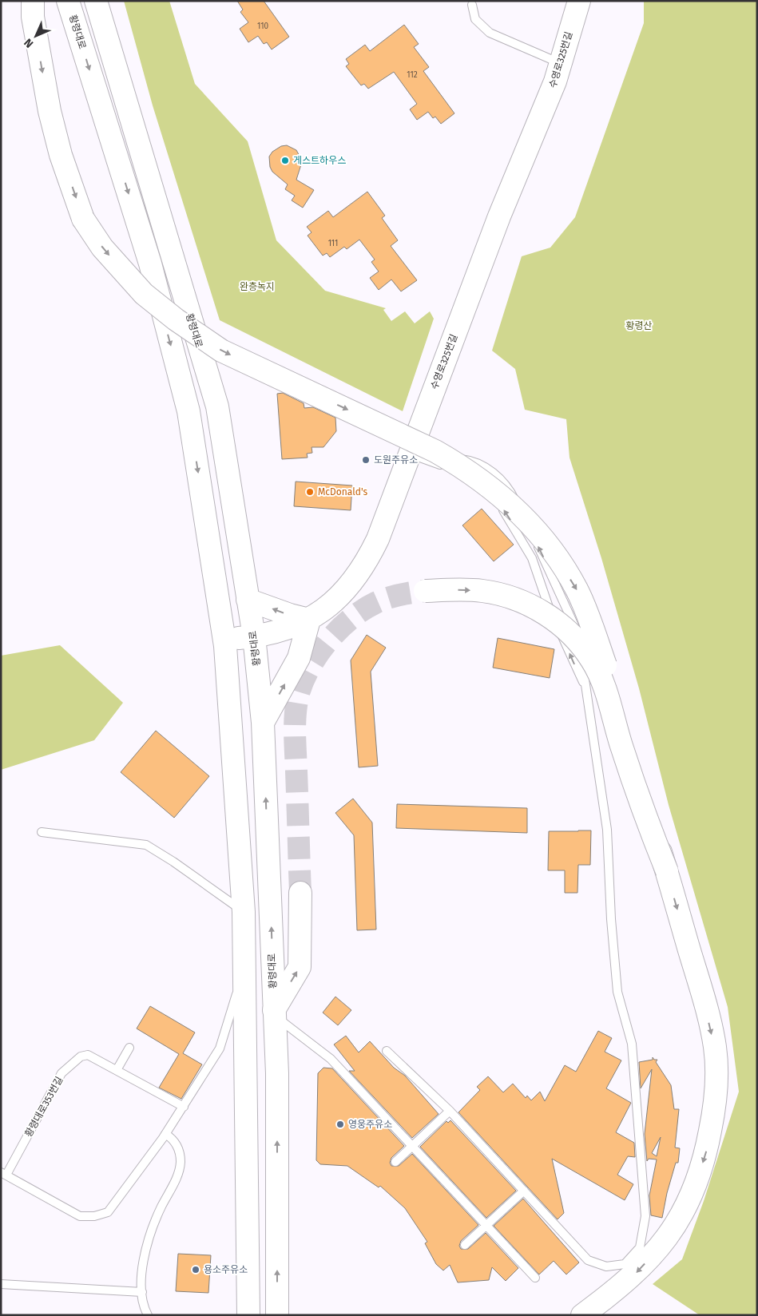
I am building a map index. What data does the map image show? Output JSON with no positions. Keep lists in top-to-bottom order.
{
  "streets": {
    "main road": ["황령대로", "수영로325번길"],
    "lane": ["황령대로353번길"]
  },
  "crossings": [
    ["황령대로", "수영로325번길"]
  ],
  "parks": ["완층녹지", "황령산"],
  "places": [
    "게스트하우스",
    "도원주유소",
    "McDonald's",
    "영웅주유소",
    "용소주유소"
  ],
  "house_numbers": ["110", "112", "111"],
  "north": "bottom left"
}
